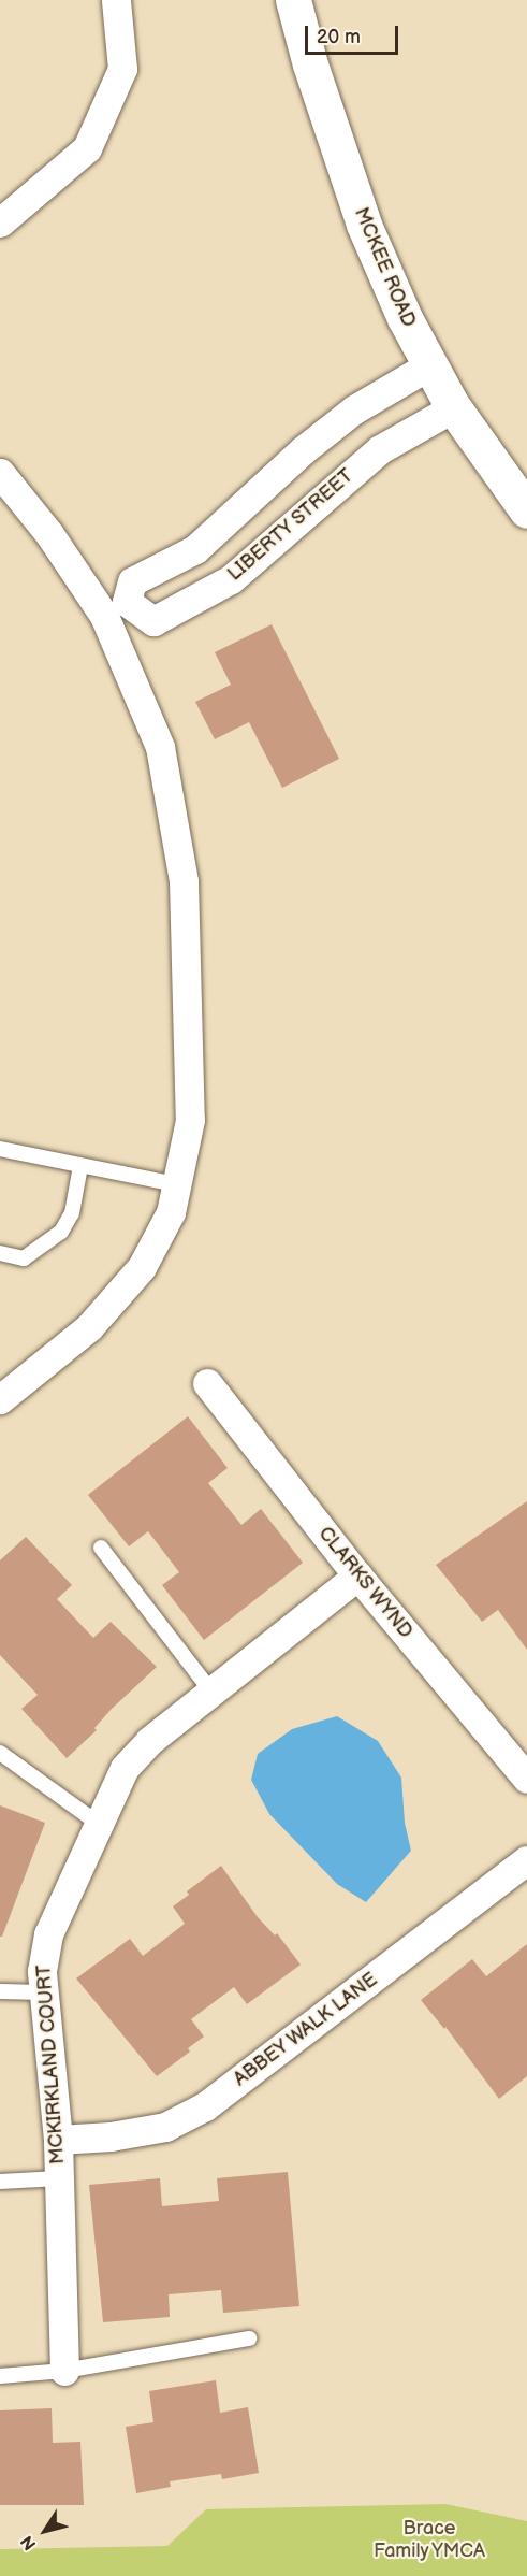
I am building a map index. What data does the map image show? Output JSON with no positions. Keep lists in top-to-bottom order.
{
  "streets": {
    "street": [
      "MCKEE ROAD",
      "LIBERTY STREET",
      "CLARKS WYND",
      "ABBEY WALK LANE",
      "MCKIRKLAND COURT"
    ]
  },
  "crossings": [
    ["MCKEE ROAD", "LIBERTY STREET"],
    ["CLARKS WYND", "MCKIRKLAND COURT"],
    ["ABBEY WALK LANE", "MCKIRKLAND COURT"]
  ],
  "parks": ["Brace Family YMCA"],
  "scale_bar": "20 m",
  "north": "bottom left"
}
